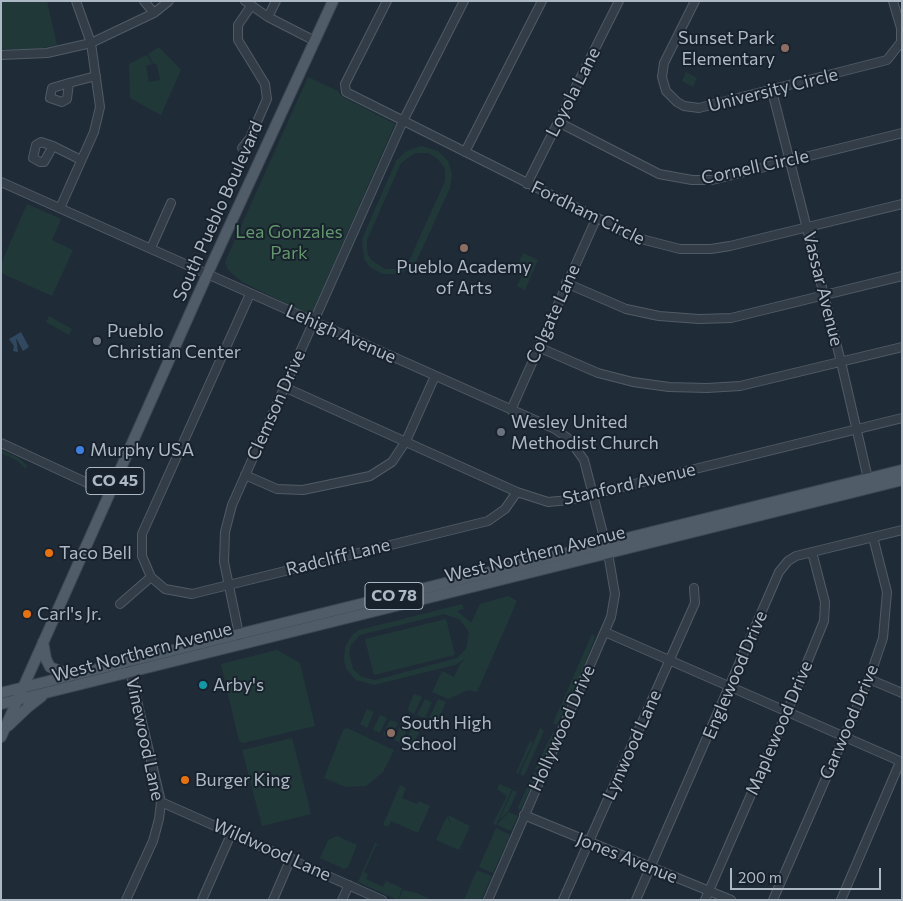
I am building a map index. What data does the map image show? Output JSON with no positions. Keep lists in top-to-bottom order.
{
  "streets": {
    "main road": [
      "South Pueblo Boulevard",
      "CO 45",
      "West Northern Avenue",
      "CO 78"
    ],
    "street": [
      "University Circle",
      "Loyola Lane",
      "Cornell Circle",
      "Fordham Circle",
      "Vassar Avenue",
      "Colgate Lane",
      "Lehigh Avenue",
      "Clemson Drive",
      "Stanford Avenue",
      "Radcliff Lane",
      "Englewood Drive",
      "Garwood Drive",
      "Hollywood Drive",
      "Maplewood Drive",
      "Vinewood Lane",
      "Lynwood Lane",
      "Wildwood Lane",
      "Jones Avenue"
    ]
  },
  "crossings": [
    ["University Circle", "Vassar Avenue"],
    ["Loyola Lane", "Cornell Circle"],
    ["Loyola Lane", "Fordham Circle"],
    ["Cornell Circle", "Vassar Avenue"],
    ["South Pueblo Boulevard", "Lehigh Avenue"],
    ["South Pueblo Boulevard", "West Northern Avenue"],
    ["Fordham Circle", "Vassar Avenue"],
    ["Fordham Circle", "Colgate Lane"],
    ["Fordham Circle", "Clemson Drive"],
    ["Vassar Avenue", "Stanford Avenue"],
    ["Vassar Avenue", "West Northern Avenue"],
    ["Colgate Lane", "Lehigh Avenue"],
    ["Lehigh Avenue", "Clemson Drive"],
    ["Lehigh Avenue", "Stanford Avenue"],
    ["Lehigh Avenue", "West Northern Avenue"],
    ["Lehigh Avenue", "Hollywood Drive"],
    ["Clemson Drive", "Stanford Avenue"],
    ["Clemson Drive", "West Northern Avenue"],
    ["Clemson Drive", "Radcliff Lane"],
    ["Stanford Avenue", "Radcliff Lane"],
    ["West Northern Avenue", "Hollywood Drive"],
    ["West Northern Avenue", "Vinewood Lane"],
    ["Englewood Drive", "Garwood Drive"],
    ["Englewood Drive", "Maplewood Drive"],
    ["Englewood Drive", "Jones Avenue"],
    ["Hollywood Drive", "Jones Avenue"],
    ["Maplewood Drive", "Jones Avenue"],
    ["Vinewood Lane", "Wildwood Lane"],
    ["Lynwood Lane", "Jones Avenue"]
  ],
  "parks": ["Lea Gonzales Park"],
  "places": [
    "Sunset Park Elementary",
    "Pueblo Academy of Arts",
    "Pueblo Christian Center",
    "Wesley United Methodist Church",
    "Murphy USA",
    "Taco Bell",
    "Carl's Jr.",
    "Arby's",
    "South High School",
    "Burger King"
  ],
  "scale_bar": "200 m"
}
